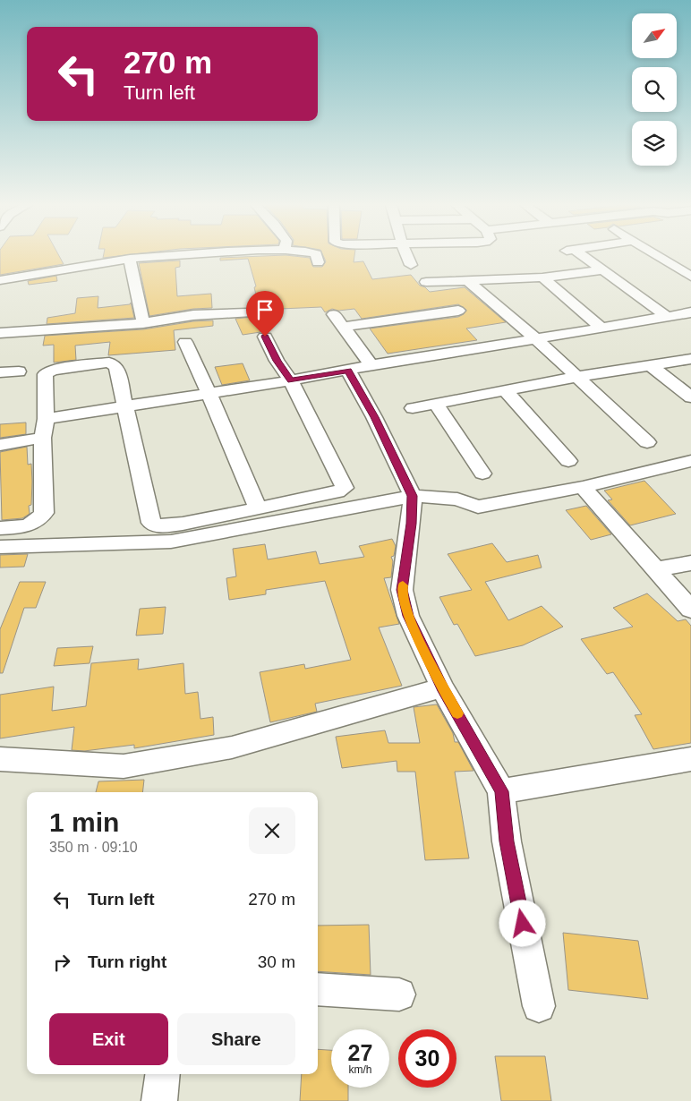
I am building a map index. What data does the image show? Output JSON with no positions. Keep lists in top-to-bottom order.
{
  "north": "top right",
  "page": {
    "turn": ["270 m", "Turn left"],
    "heading": ["1 min", "350 m · 09:10"],
    "list": [
      {
        "name": "Turn left",
        "value": "270 m"
      },
      {
        "name": "Turn right",
        "value": "30 m"
      }
    ],
    "buttons": ["Exit", "Share"],
    "speed": "27 km/h",
    "limit": "30"
  }
}
